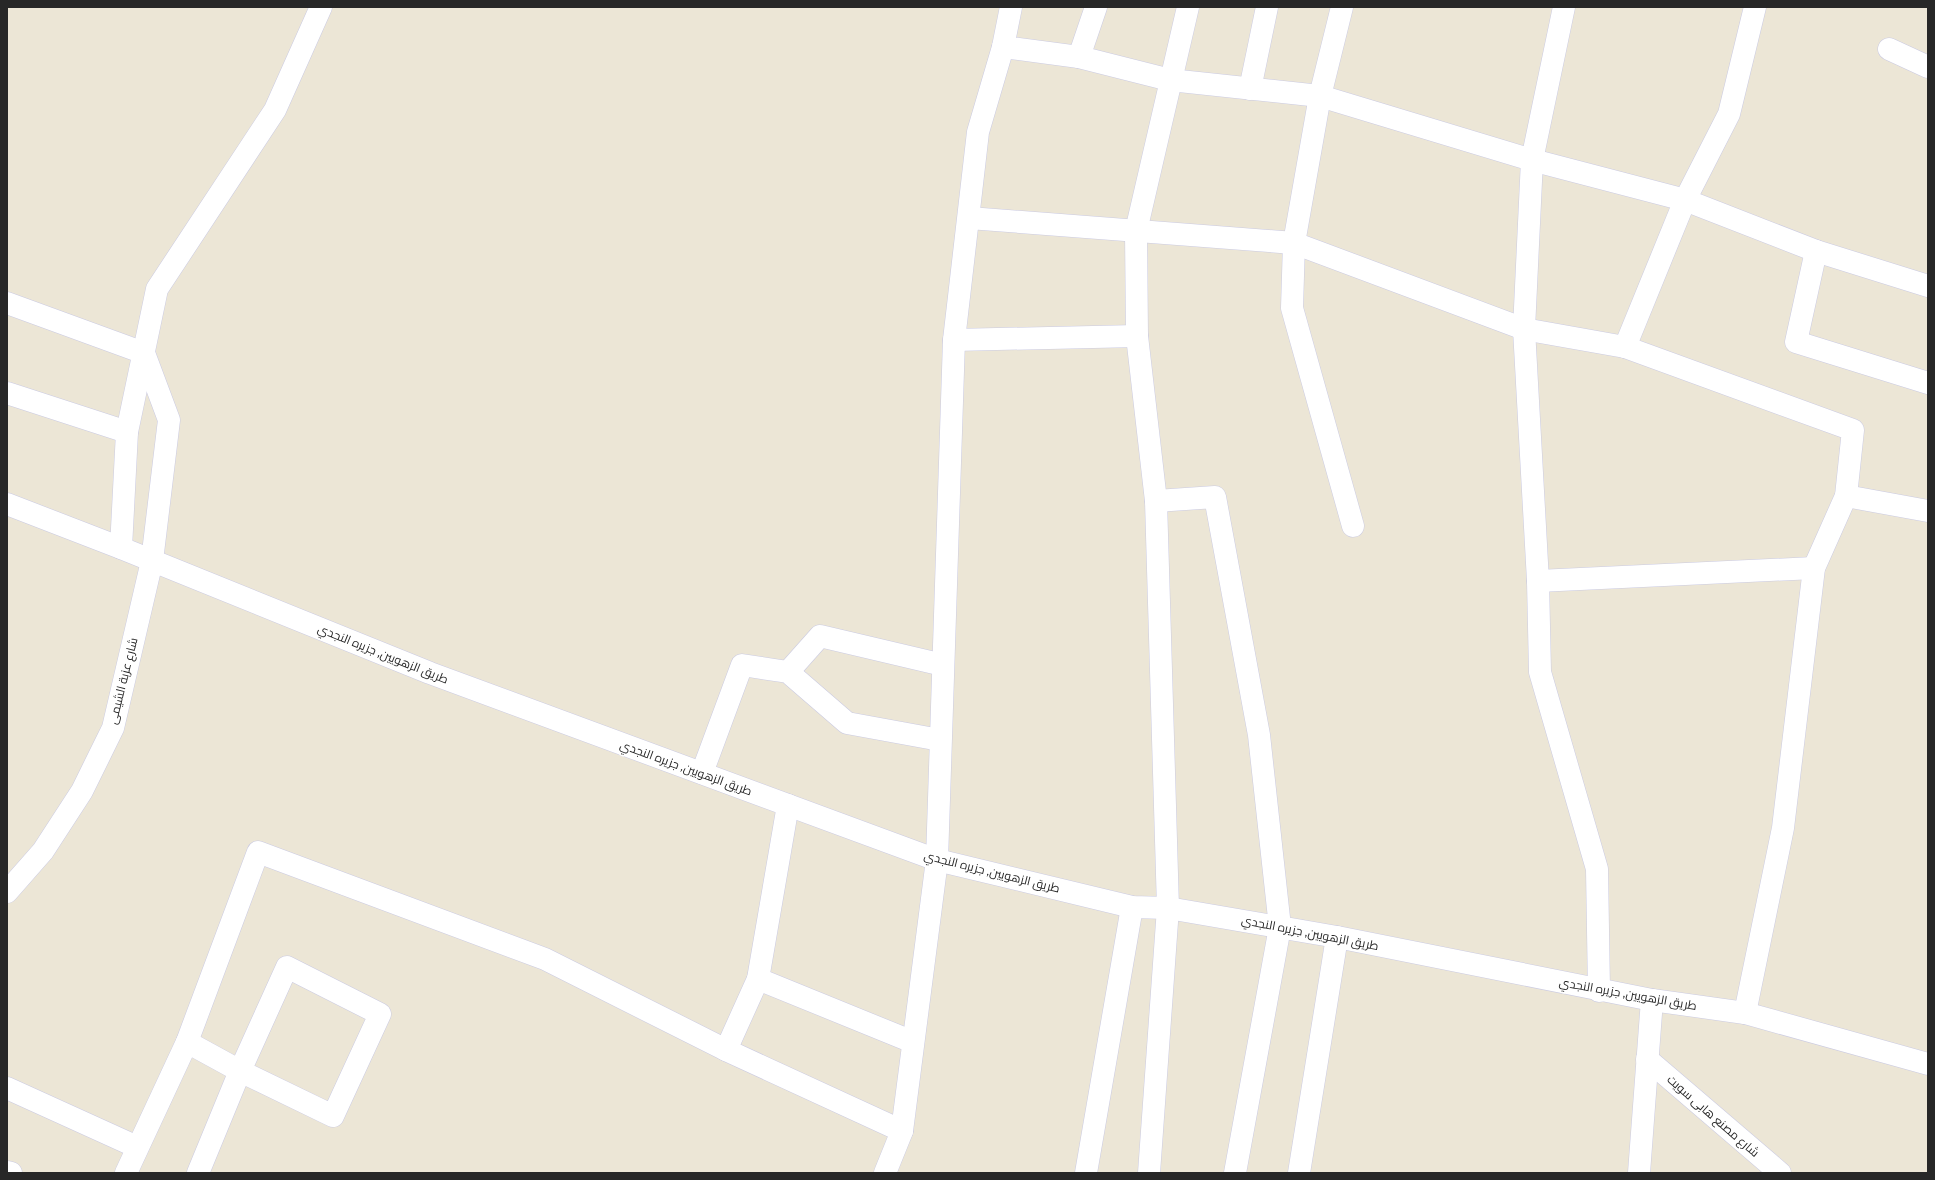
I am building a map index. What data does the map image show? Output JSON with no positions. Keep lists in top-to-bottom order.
{
  "streets": {
    "street": ["طريق الزهويين, جزيره النجدي", "شارع عزبة الشيمى", "شارع مصنع هابى سويت"]
  },
  "crossings": [
    ["طريق الزهويين, جزيره النجدي", "شارع عزبة الشيمى"]
  ]
}
